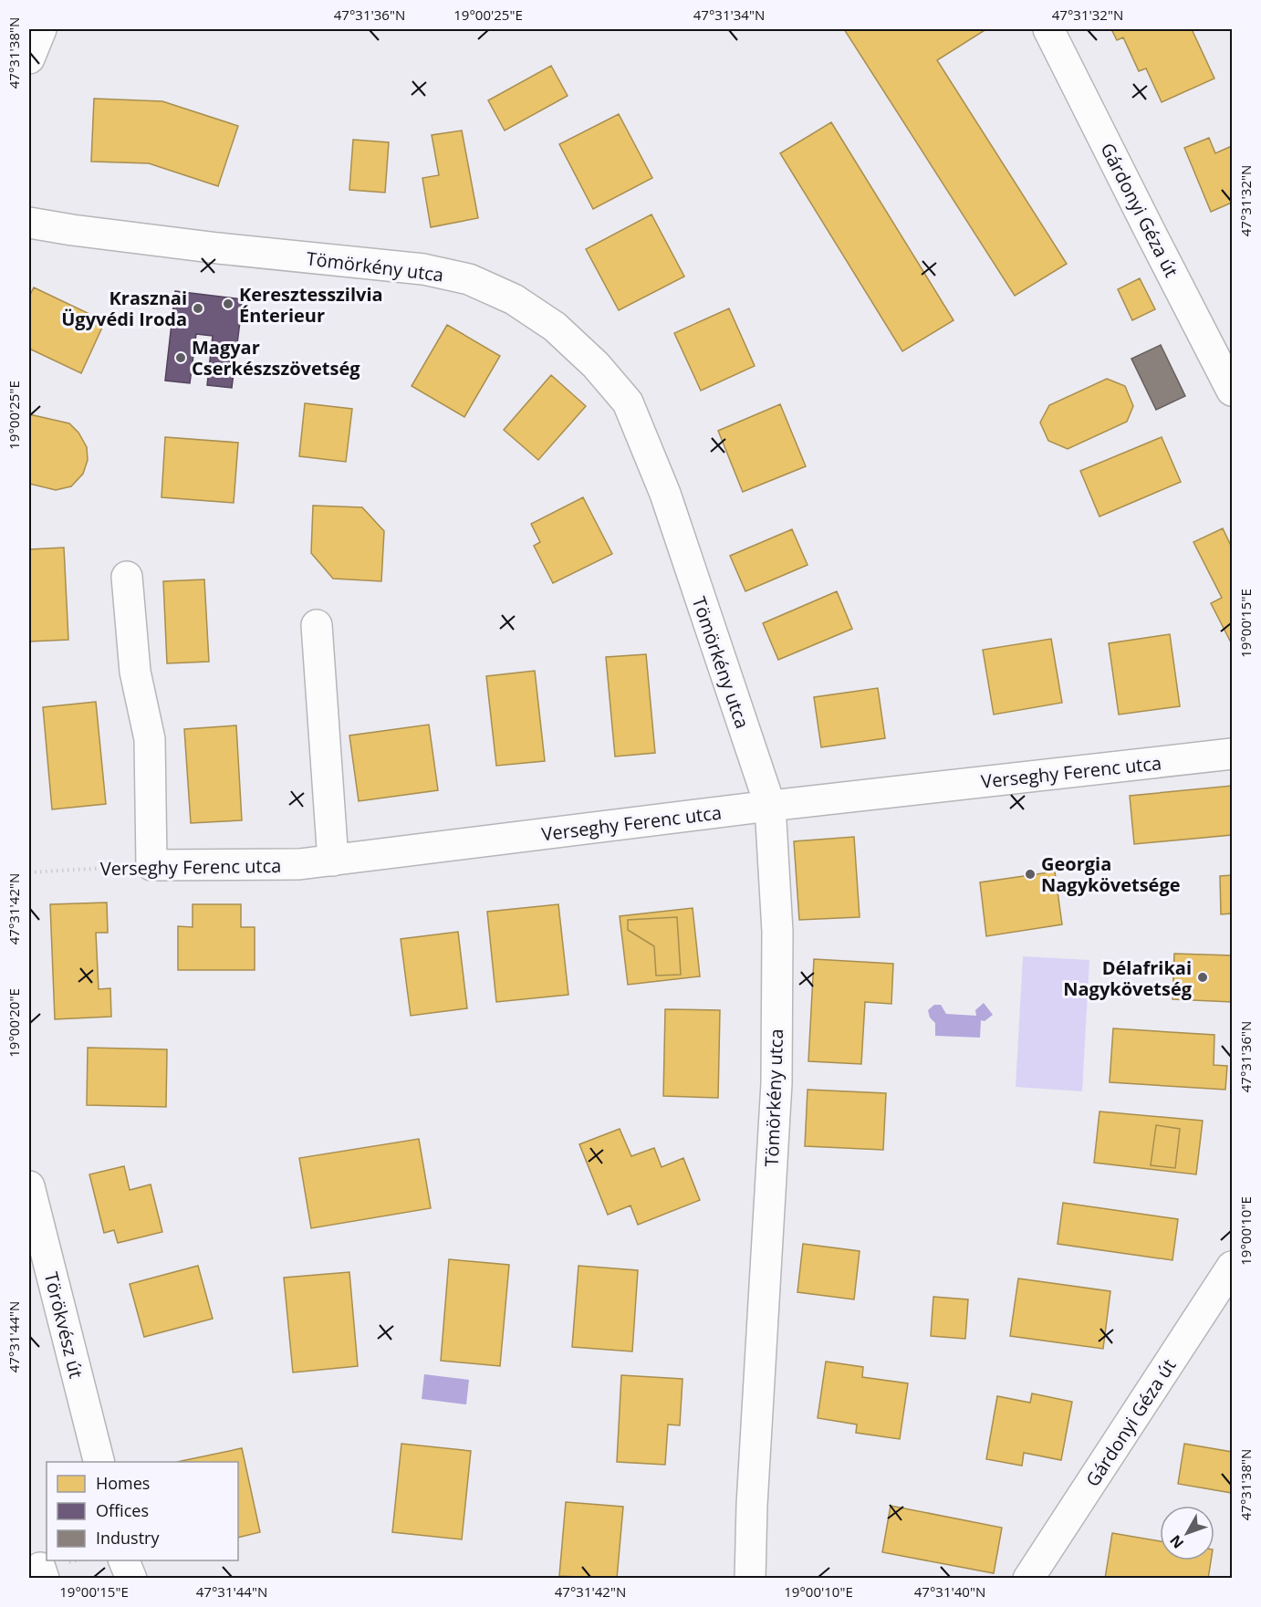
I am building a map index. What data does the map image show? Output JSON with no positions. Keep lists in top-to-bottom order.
{
  "streets": {
    "street": [
      "Gárdonyi Géza út",
      "Tömörkény utca",
      "Verseghy Ferenc utca",
      "Törökvész út"
    ]
  },
  "crossings": [
    ["Tömörkény utca", "Verseghy Ferenc utca"]
  ],
  "places": [
    "Keresztesszilvia Énterieur",
    "Krasznai Ügyvédi Iroda",
    "Magyar Cserkészszövetség",
    "Georgia Nagykövetsége",
    "Délafrikai Nagykövetség"
  ],
  "legend": ["Homes", "Offices", "Industry"],
  "north": "bottom left",
  "coordinates": [
    "47°31'36\"N",
    "19°00'25\"E",
    "47°31'34\"N",
    "47°31'32\"N",
    "47°31'38\"N",
    "19°00'15\"E",
    "47°31'42\"N",
    "19°00'20\"E",
    "19°00'10\"E",
    "47°31'44\"N",
    "47°31'40\"N"
  ]
}
